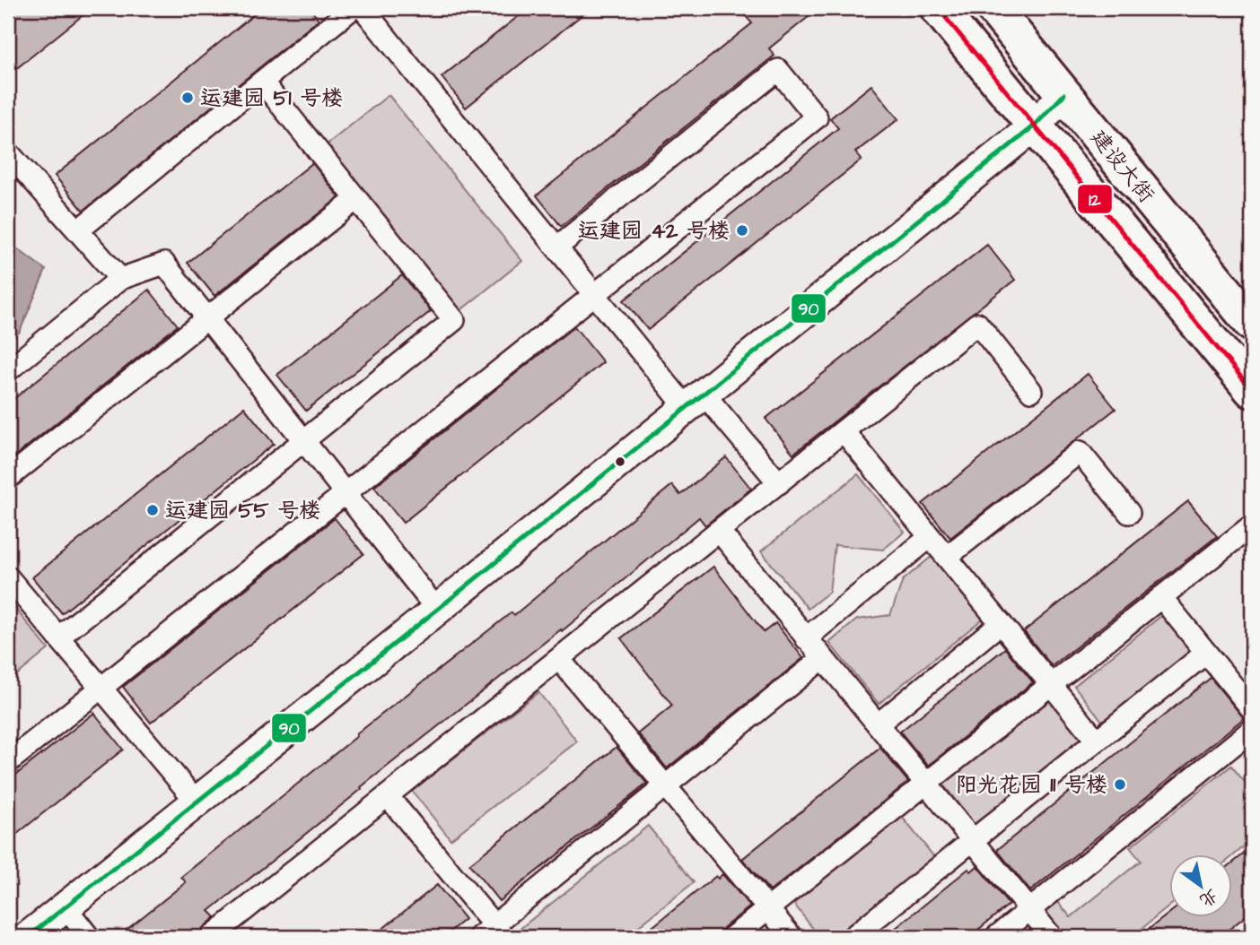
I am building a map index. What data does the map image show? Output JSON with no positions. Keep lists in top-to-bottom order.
{
  "streets": {
    "highway": ["建设大街"]
  },
  "places": [
    "运建园 51 号楼",
    "运建园 42 号楼",
    "运建园 55 号楼",
    "阳光花园 11 号楼"
  ],
  "lines": ["transit line 12", "transit line 90"],
  "north": "bottom right"
}
